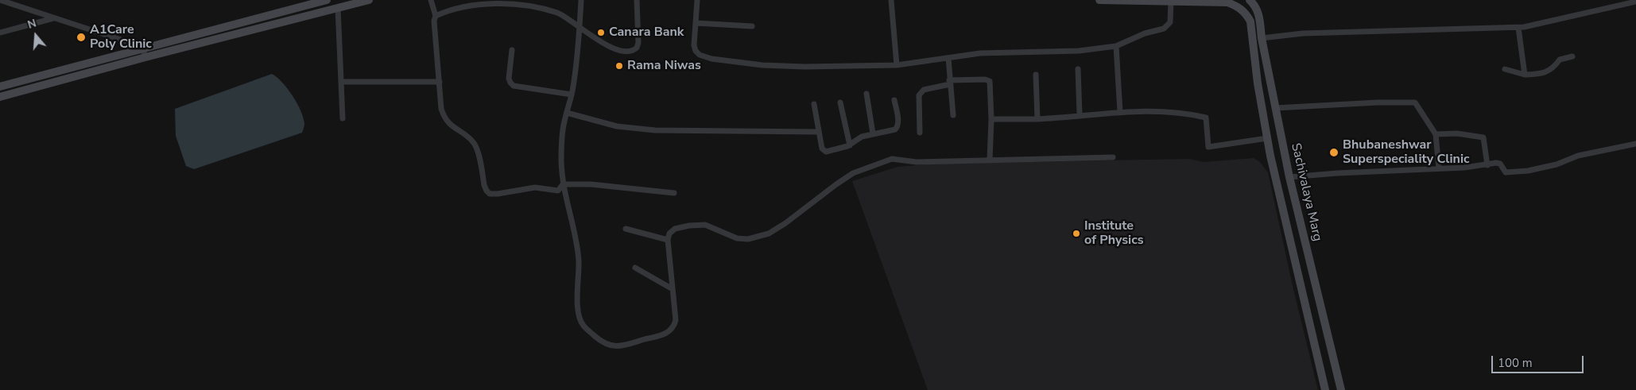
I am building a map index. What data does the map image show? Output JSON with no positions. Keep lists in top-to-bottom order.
{
  "streets": {
    "main road": ["Sachivalaya Marg"]
  },
  "places": [
    "Canara Bank",
    "A1Care Poly Clinic",
    "Rama Niwas",
    "Bhubaneshwar Superspeciality Clinic",
    "Institute of Physics"
  ],
  "scale_bar": "100 m",
  "north": "top"
}
